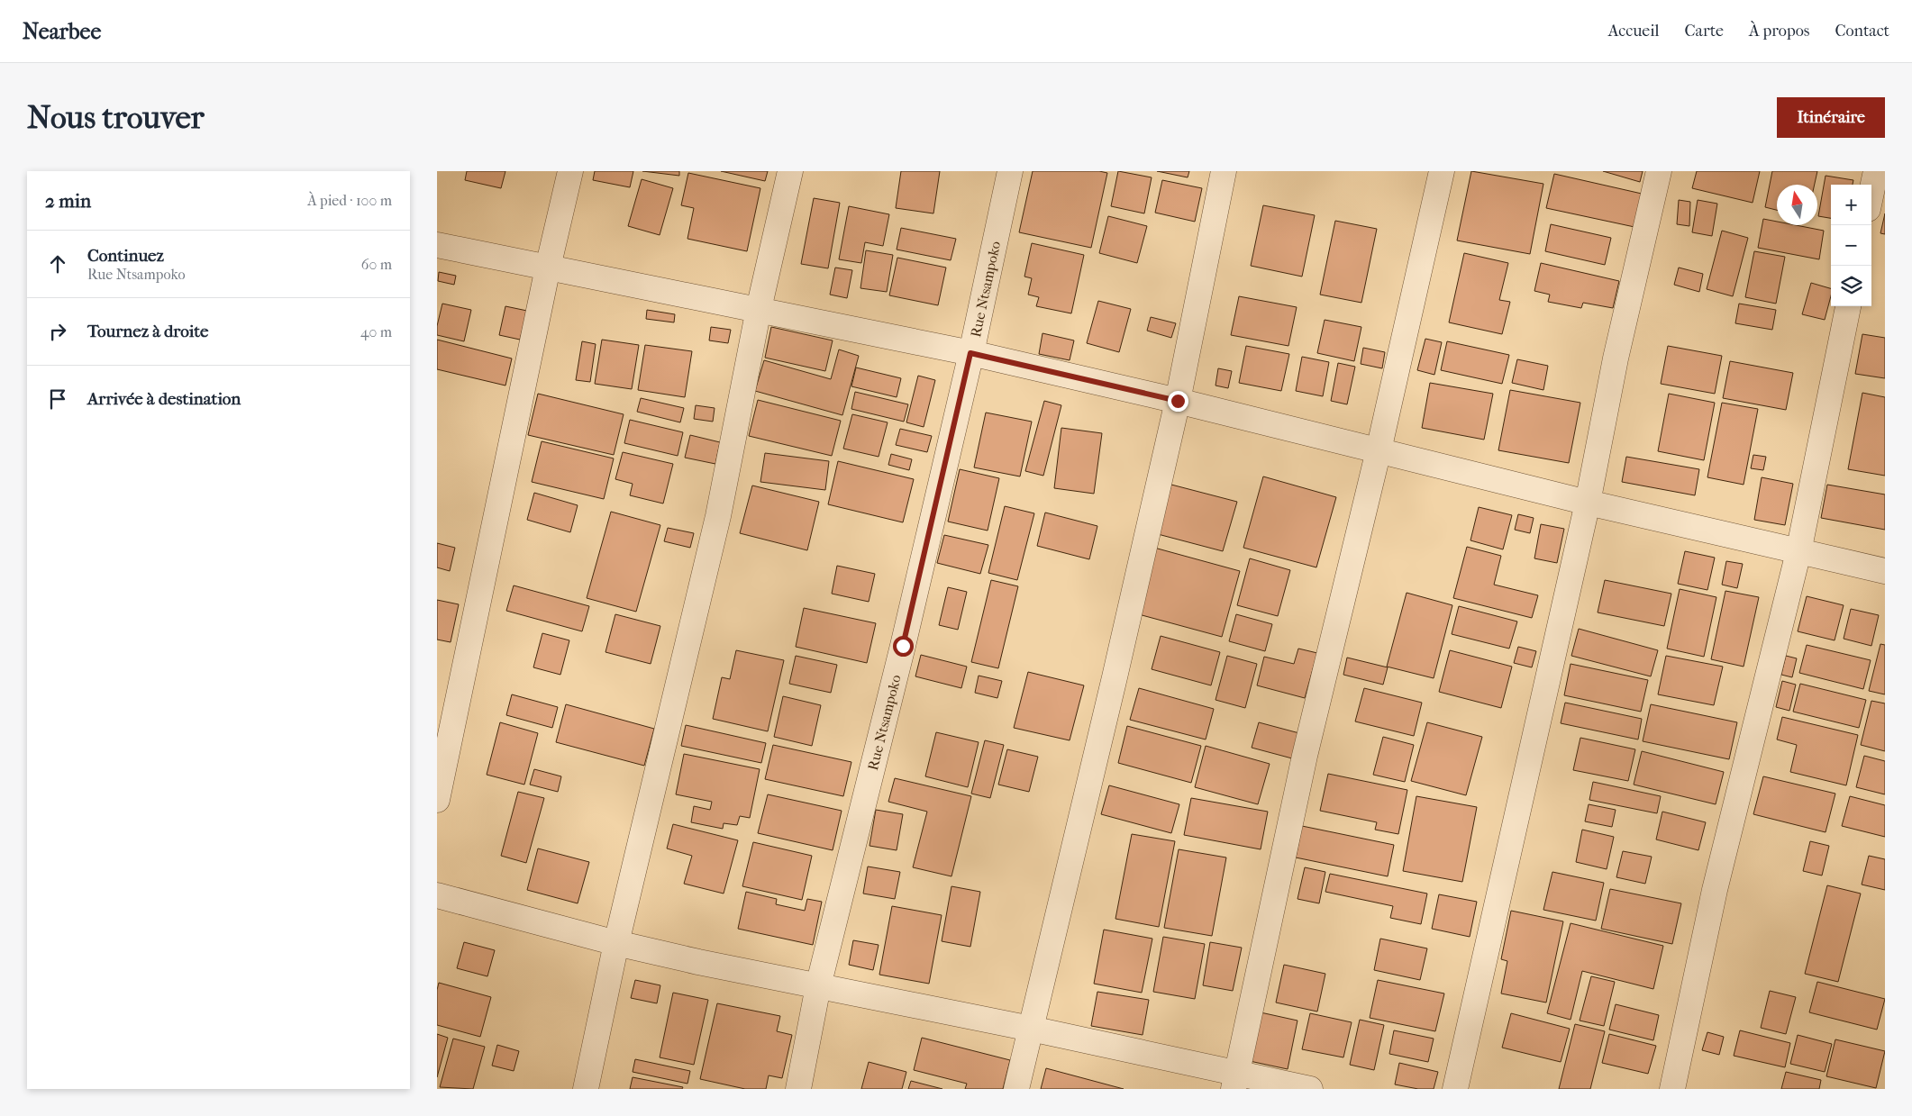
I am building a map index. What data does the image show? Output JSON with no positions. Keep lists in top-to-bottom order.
{
  "streets": {
    "street": ["Rue Ntsampoko"]
  },
  "north": "top",
  "page": {
    "header": "Nearbee",
    "nav": [
      "Accueil",
      "Carte",
      "À propos",
      "Contact"
    ],
    "buttons": "Itinéraire",
    "title": "Nous trouver",
    "heading": ["2 min", "À pied · 100 m"],
    "map_buttons": ["+", "−"],
    "list": [
      ["Continuez", "Rue Ntsampoko", "60 m"],
      ["Tournez à droite", "40 m"],
      "Arrivée à destination"
    ]
  }
}
